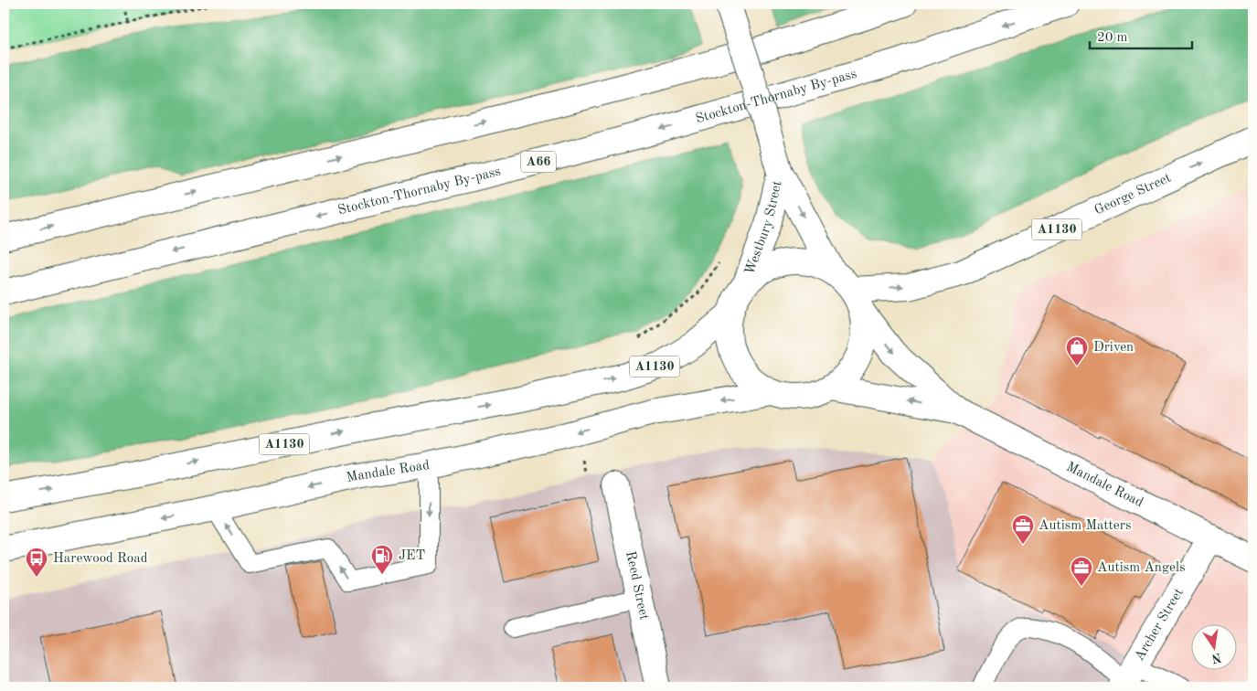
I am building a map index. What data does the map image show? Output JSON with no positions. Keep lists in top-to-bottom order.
{
  "streets": {
    "main road": [
      "Stockton-Thornaby By-pass",
      "A66",
      "George Street",
      "Westbury Street",
      "A1130",
      "Mandale Road",
      "Reed Street",
      "Archer Street"
    ]
  },
  "crossings": [
    ["George Street", "Westbury Street"],
    ["George Street", "Mandale Road"],
    ["Westbury Street", "Mandale Road"],
    ["Mandale Road", "Archer Street"]
  ],
  "one_way": ["George Street"],
  "places": {
    "shop": ["Driven"],
    "office": ["Autism Matters", "Autism Angels"],
    "fuel station": ["JET"],
    "bus stop": ["Harewood Road"]
  },
  "scale_bar": "20 m",
  "north": "bottom"
}
